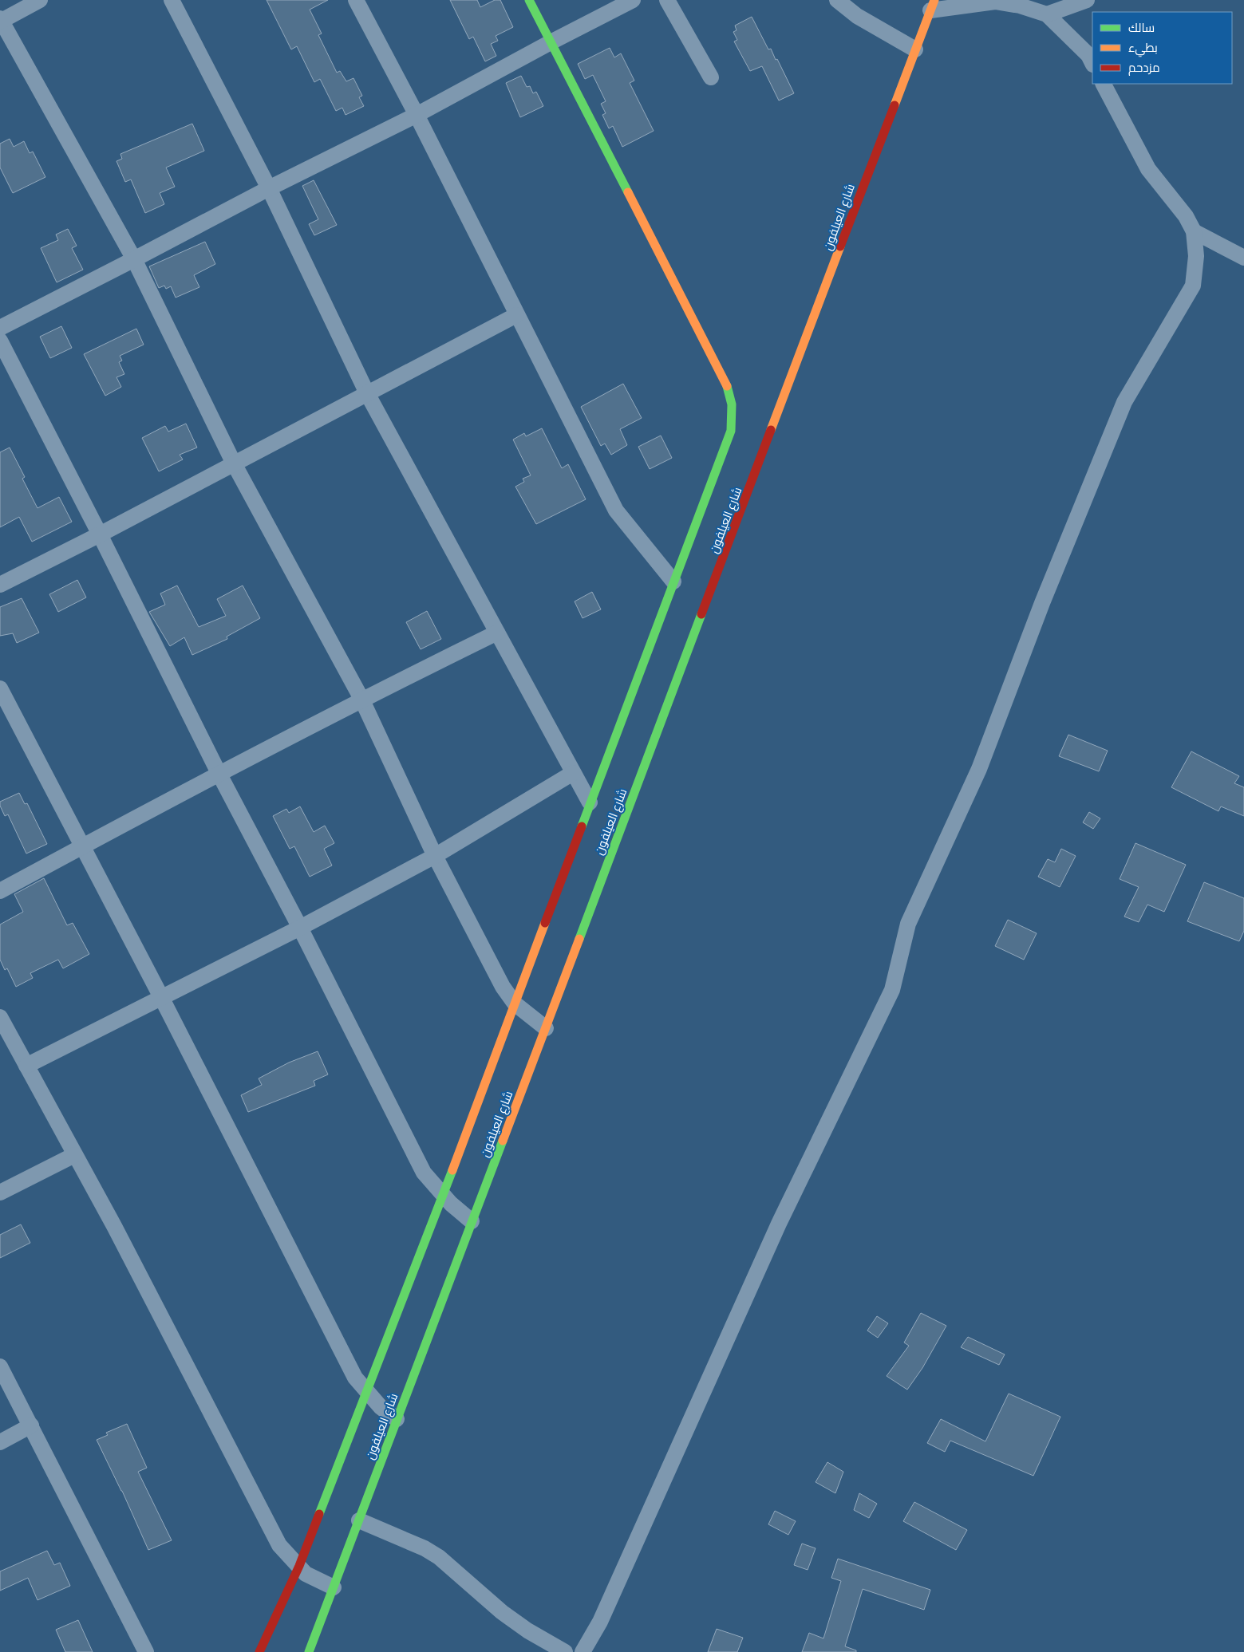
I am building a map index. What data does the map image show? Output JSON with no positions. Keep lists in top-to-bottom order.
{
  "streets": {
    "main road": ["شارع العيلفون"]
  },
  "legend": ["سالك", "بطيء", "مزدحم"]
}
